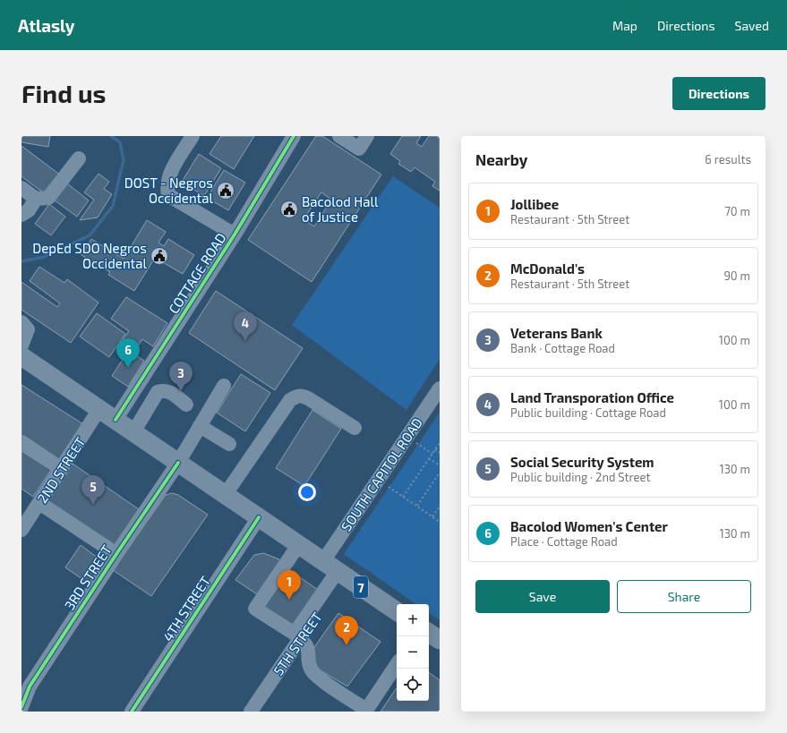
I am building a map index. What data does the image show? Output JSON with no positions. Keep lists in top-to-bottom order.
{
  "streets": {
    "main road": ["7"],
    "street": [
      "COTTAGE ROAD",
      "2ND STREET",
      "SOUTH CAPITOL ROAD",
      "3RD STREET",
      "4TH STREET",
      "5TH STREET"
    ]
  },
  "crossings": [
    ["COTTAGE ROAD", "7"],
    ["2ND STREET", "7"],
    ["SOUTH CAPITOL ROAD", "7"],
    ["SOUTH CAPITOL ROAD", "5TH STREET"],
    ["3RD STREET", "7"],
    ["7", "4TH STREET"],
    ["7", "5TH STREET"]
  ],
  "places": {
    "public building": ["DOST - Negros Occidental", "Bacolod Hall of Justice", "DepEd SDO Negros Occidental"]
  },
  "page": {
    "header": "Atlasly",
    "nav": ["Map", "Directions", "Saved"],
    "buttons": [
      "Directions",
      ["Save", "Share"]
    ],
    "title": "Find us",
    "heading": ["Nearby", "6 results"],
    "list": [
      {
        "mark": "1",
        "name": "Jollibee",
        "note": "Restaurant · 5th Street",
        "value": "70 m"
      },
      {
        "mark": "2",
        "name": "McDonald's",
        "note": "Restaurant · 5th Street",
        "value": "90 m"
      },
      {
        "mark": "3",
        "name": "Veterans Bank",
        "note": "Bank · Cottage Road",
        "value": "100 m"
      },
      {
        "mark": "4",
        "name": "Land Transporation Office",
        "note": "Public building · Cottage Road",
        "value": "100 m"
      },
      {
        "mark": "5",
        "name": "Social Security System",
        "note": "Public building · 2nd Street",
        "value": "130 m"
      },
      {
        "mark": "6",
        "name": "Bacolod Women's Center",
        "note": "Place · Cottage Road",
        "value": "130 m"
      }
    ],
    "pins": [
      "4",
      "6",
      "3",
      "5",
      "1",
      "2"
    ],
    "map_buttons": ["+", "−"]
  }
}
